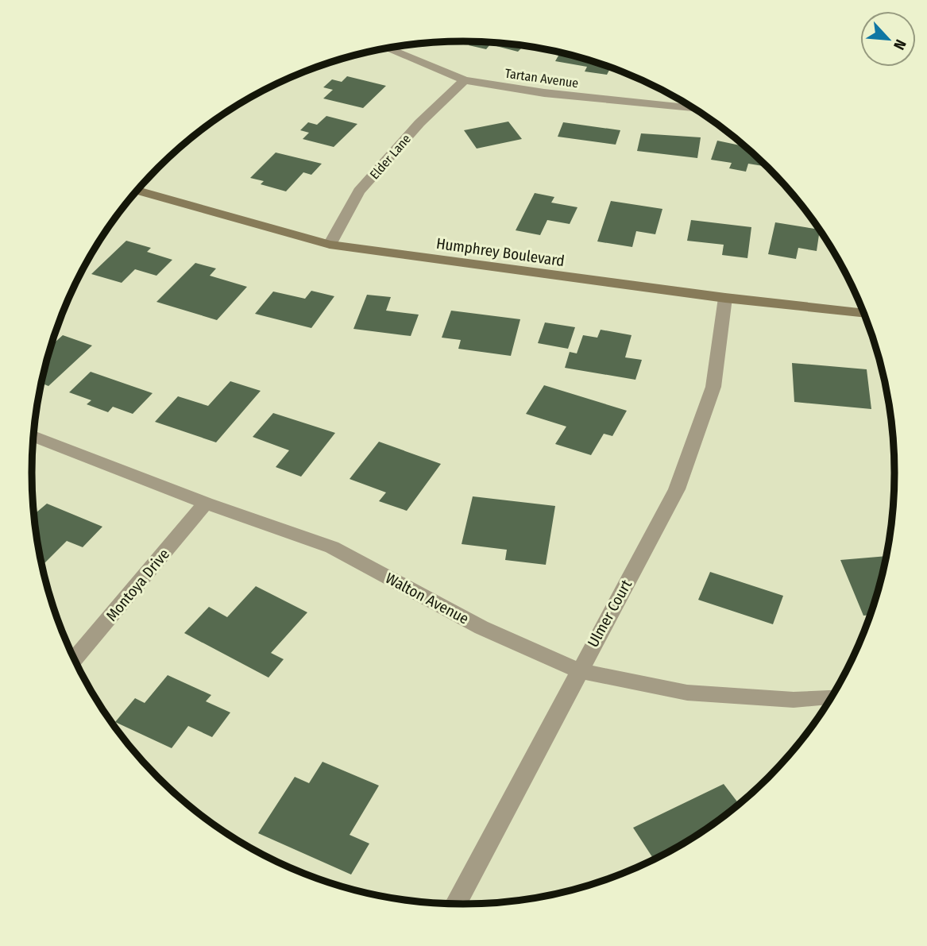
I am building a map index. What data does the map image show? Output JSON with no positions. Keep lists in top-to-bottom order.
{
  "streets": {
    "street": [
      "Tartan Avenue",
      "Elder Lane",
      "Humphrey Boulevard",
      "Montoya Drive",
      "Walton Avenue",
      "Ulmer Court"
    ]
  },
  "crossings": [
    ["Tartan Avenue", "Elder Lane"],
    ["Elder Lane", "Humphrey Boulevard"],
    ["Humphrey Boulevard", "Ulmer Court"],
    ["Montoya Drive", "Walton Avenue"],
    ["Walton Avenue", "Ulmer Court"]
  ],
  "north": "bottom right"
}
